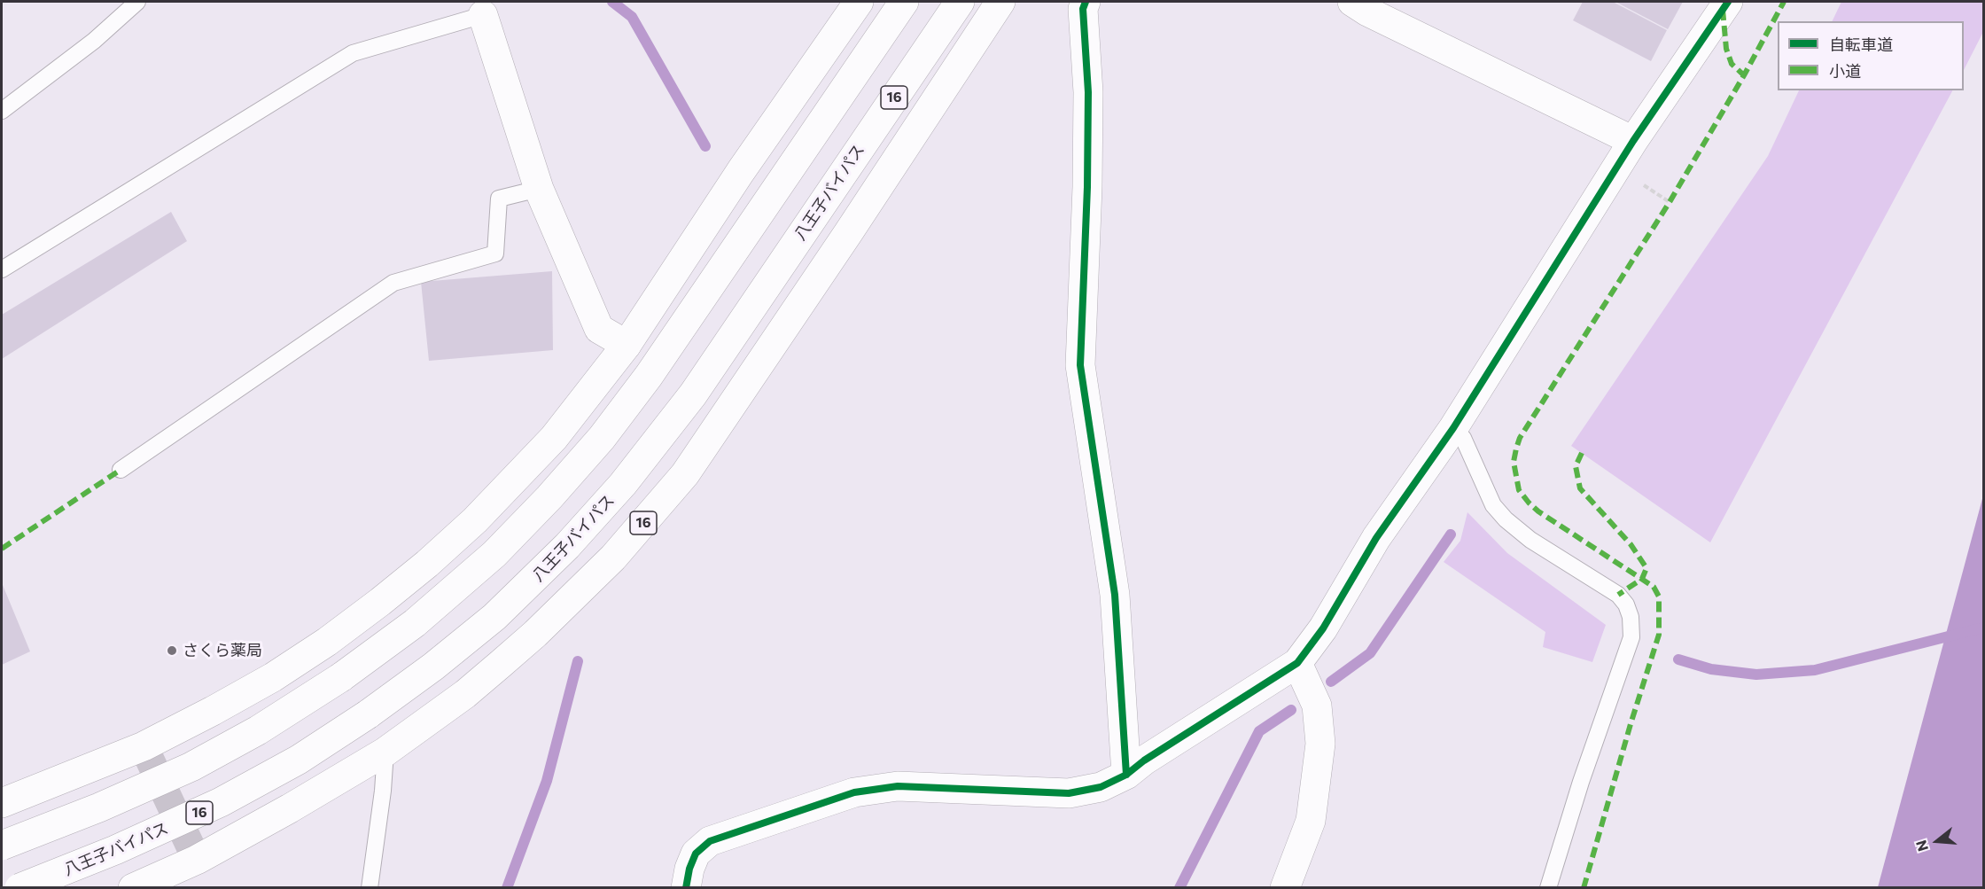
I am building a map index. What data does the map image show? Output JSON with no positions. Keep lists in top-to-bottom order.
{
  "streets": {
    "main road": ["16", "八王子バイパス"]
  },
  "places": ["さくら薬局"],
  "legend": ["自転車道", "小道"],
  "north": "left"
}
